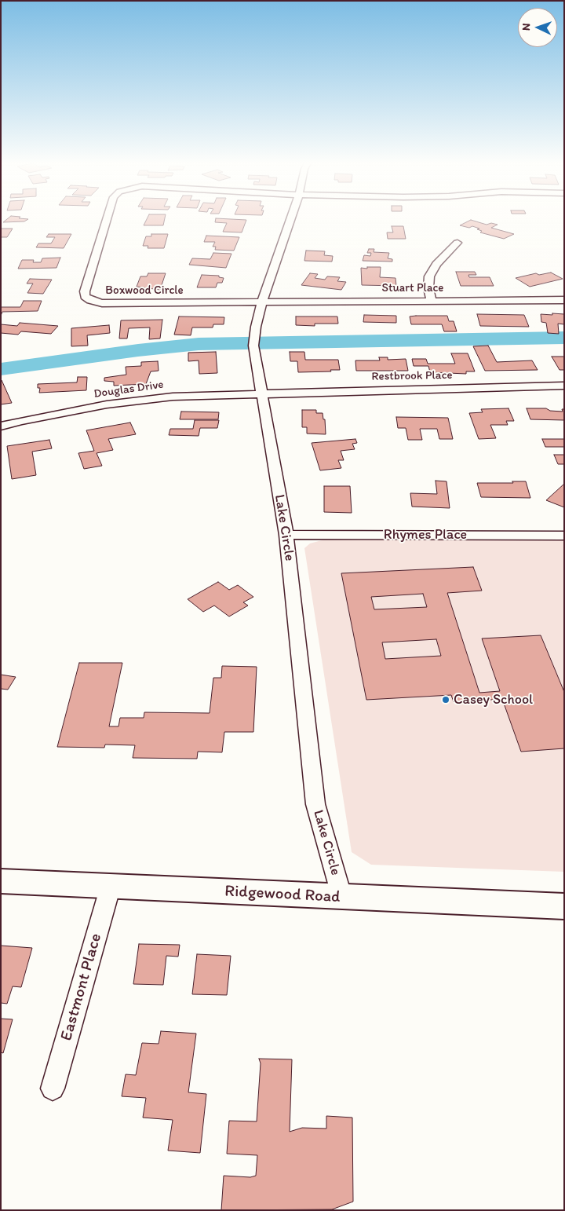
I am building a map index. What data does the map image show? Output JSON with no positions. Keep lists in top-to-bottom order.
{
  "streets": {
    "street": [
      "Stuart Place",
      "Boxwood Circle",
      "Restbrook Place",
      "Douglas Drive",
      "Lake Circle",
      "Rhymes Place",
      "Ridgewood Road",
      "Eastmont Place"
    ]
  },
  "crossings": [
    ["Stuart Place", "Boxwood Circle"],
    ["Stuart Place", "Lake Circle"],
    ["Boxwood Circle", "Lake Circle"],
    ["Restbrook Place", "Douglas Drive"],
    ["Restbrook Place", "Lake Circle"],
    ["Douglas Drive", "Lake Circle"],
    ["Lake Circle", "Rhymes Place"],
    ["Lake Circle", "Ridgewood Road"],
    ["Ridgewood Road", "Eastmont Place"]
  ],
  "places": ["Casey School"],
  "north": "left"
}
